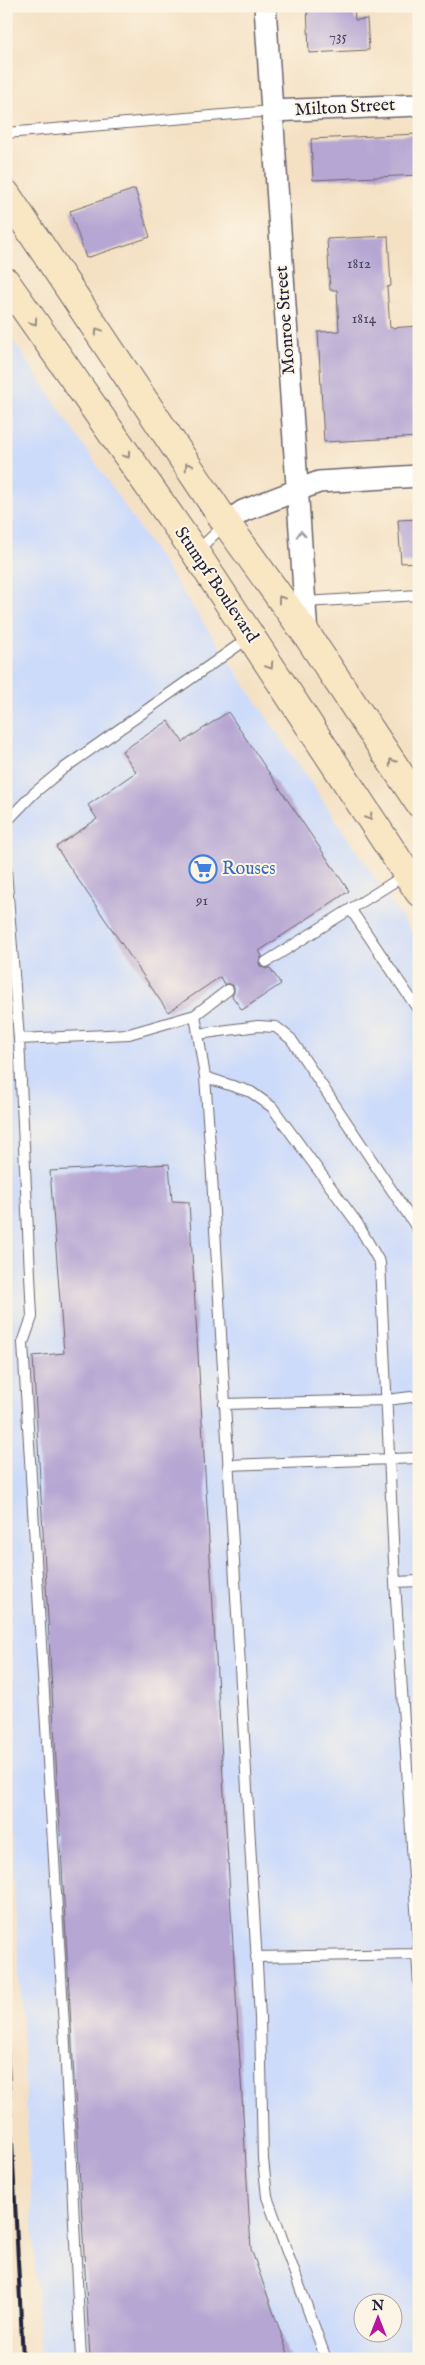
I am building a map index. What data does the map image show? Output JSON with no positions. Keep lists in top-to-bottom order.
{
  "streets": {
    "main road": ["Stumpf Boulevard"],
    "street": ["Milton Street", "Monroe Street"]
  },
  "crossings": [
    ["Milton Street", "Monroe Street"]
  ],
  "places": {
    "supermarket": ["Rouses"]
  },
  "house_numbers": [
    "735",
    "1812",
    "1814",
    "91"
  ],
  "north": "top"
}
